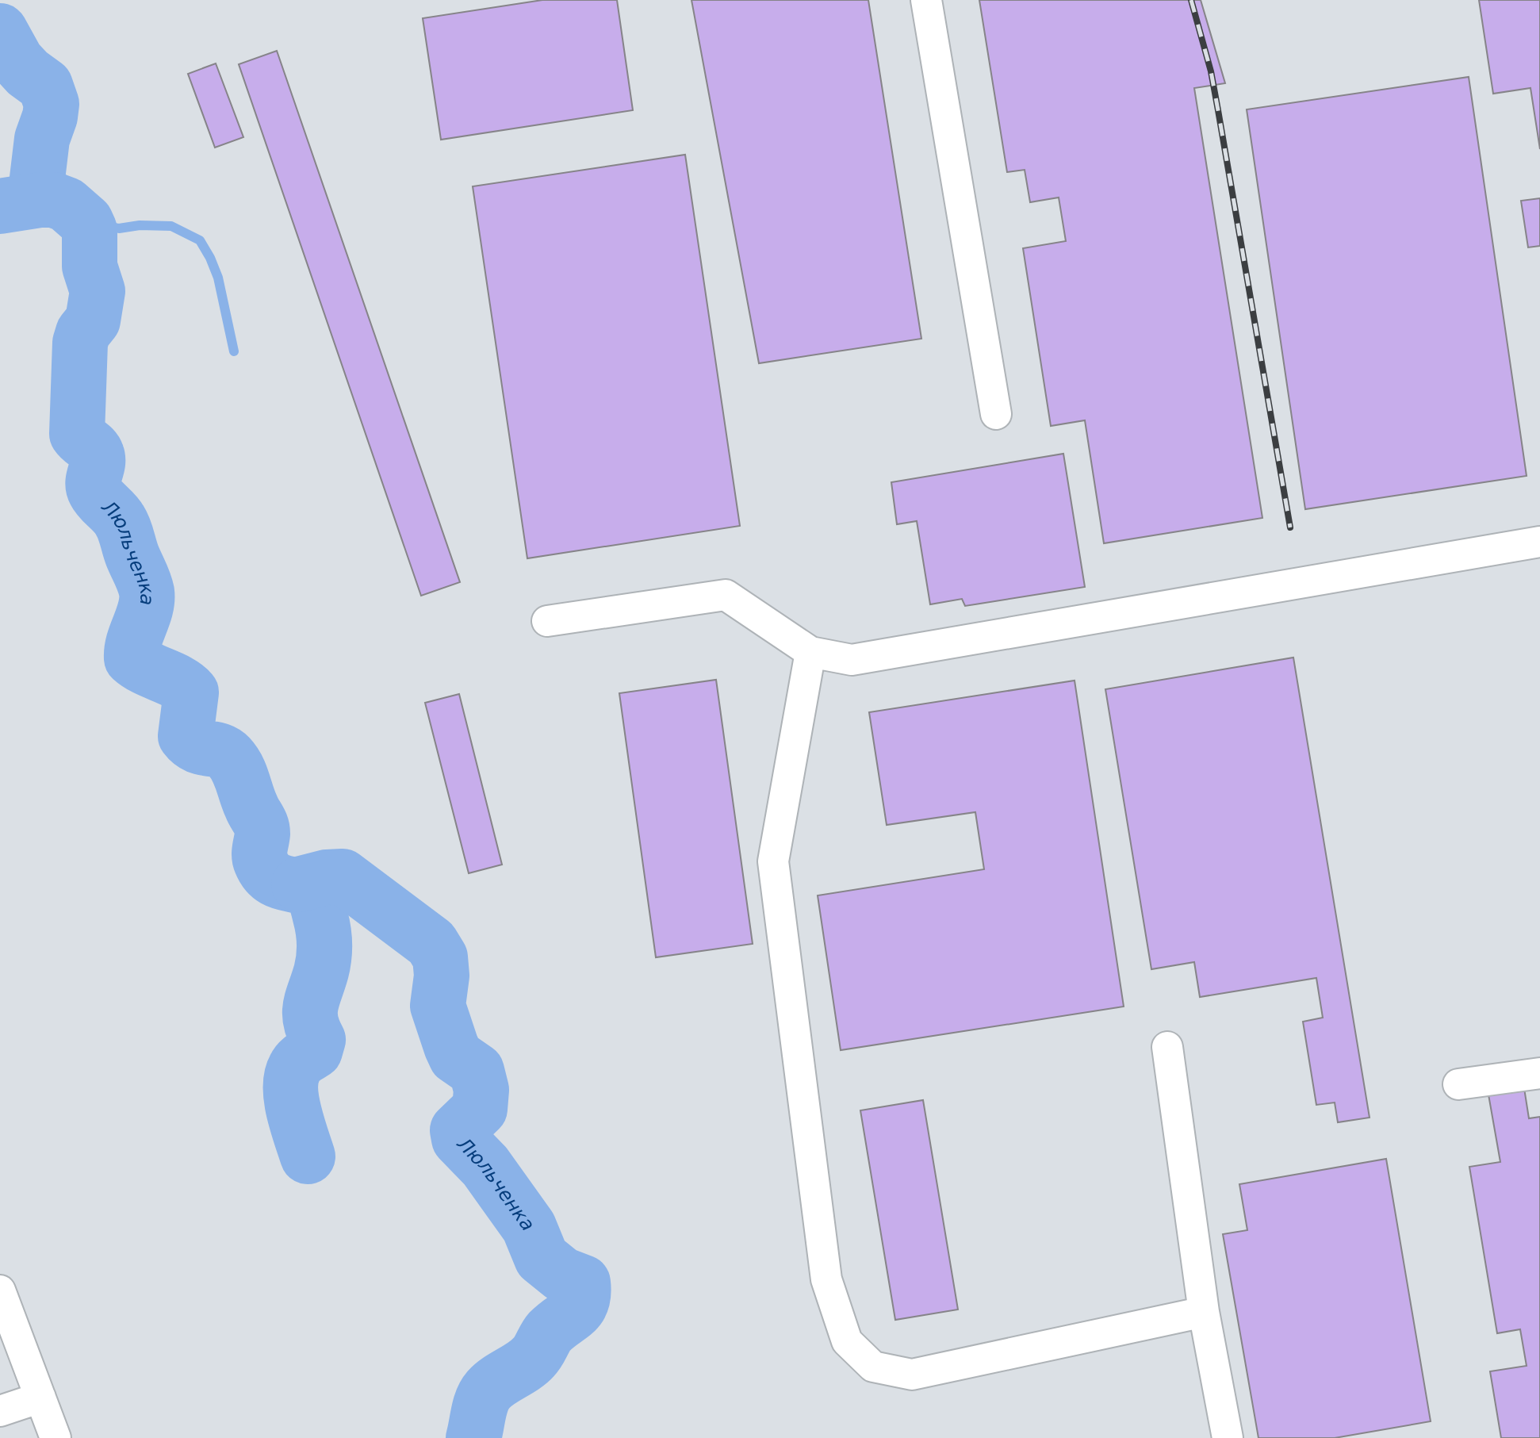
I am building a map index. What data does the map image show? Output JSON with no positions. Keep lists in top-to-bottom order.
{
  "water": ["Люльченка"]
}
